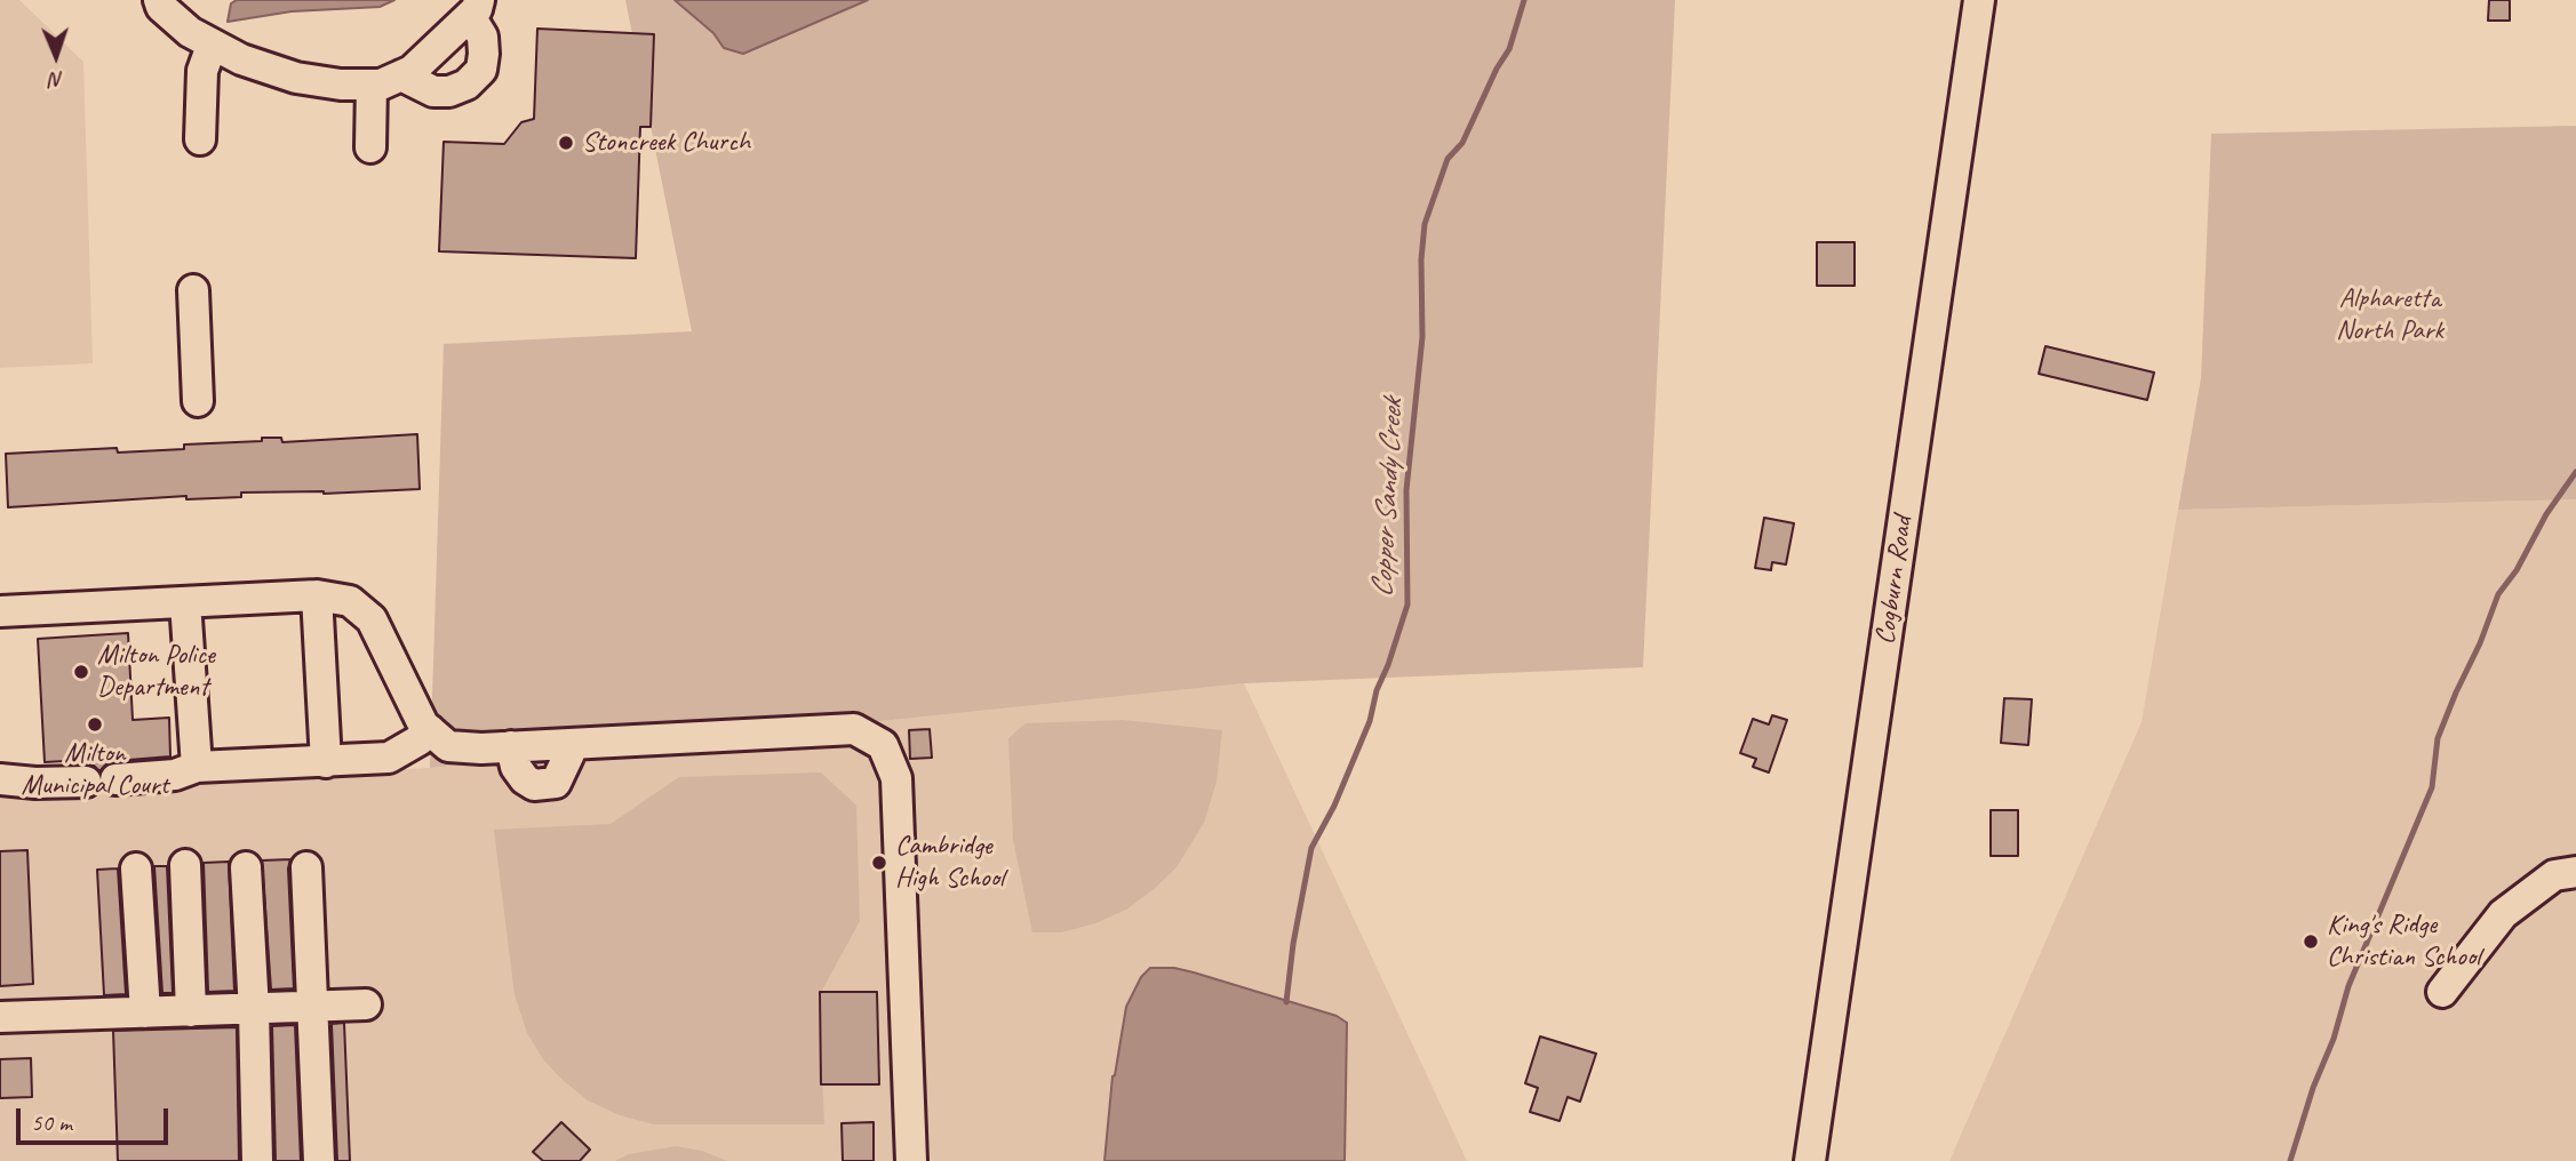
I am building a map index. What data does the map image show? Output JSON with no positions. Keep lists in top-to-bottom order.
{
  "streets": {
    "street": ["Cogburn Road"]
  },
  "water": ["Copper Sandy Creek"],
  "parks": ["Alpharetta North Park"],
  "places": [
    "Stoncreek Church",
    "Milton Police Department",
    "Milton Municipal Court",
    "Cambridge High School",
    "King's Ridge Christian School"
  ],
  "scale_bar": "50 m",
  "north": "bottom"
}
